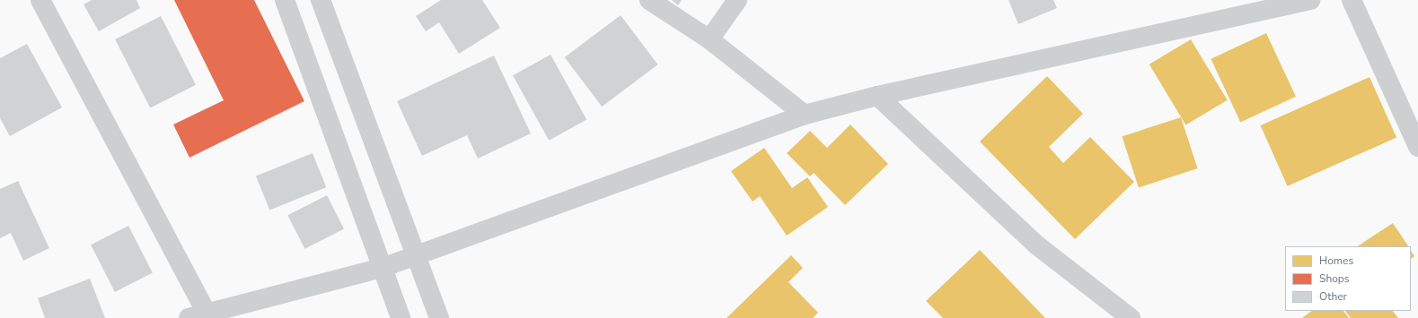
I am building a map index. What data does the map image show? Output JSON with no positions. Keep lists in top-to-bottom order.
{
  "legend": ["Homes", "Shops", "Other"]
}
